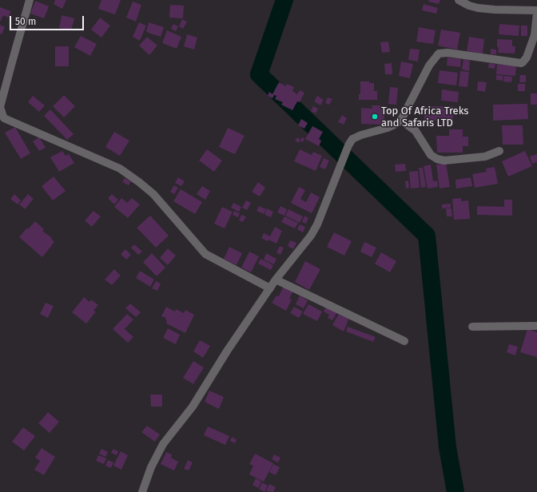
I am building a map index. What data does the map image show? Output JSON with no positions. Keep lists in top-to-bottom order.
{
  "places": ["Top Of Africa Treks and Safaris LTD"],
  "scale_bar": "50 m"
}
